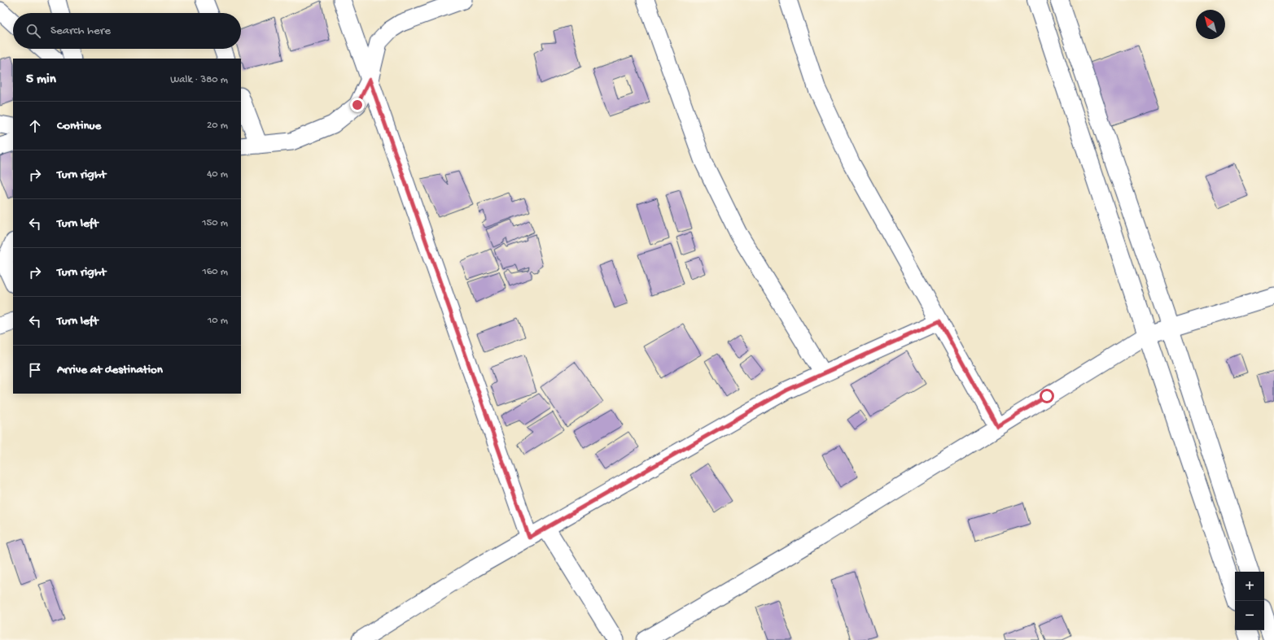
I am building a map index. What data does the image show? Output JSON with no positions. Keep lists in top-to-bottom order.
{
  "north": "top left",
  "page": {
    "search": "Search here",
    "heading": ["5 min", "Walk · 380 m"],
    "list": [
      ["Continue", "20 m"],
      ["Turn right", "40 m"],
      ["Turn left", "150 m"],
      ["Turn right", "160 m"],
      ["Turn left", "10 m"],
      "Arrive at destination"
    ],
    "map_buttons": ["+", "−"]
  }
}
